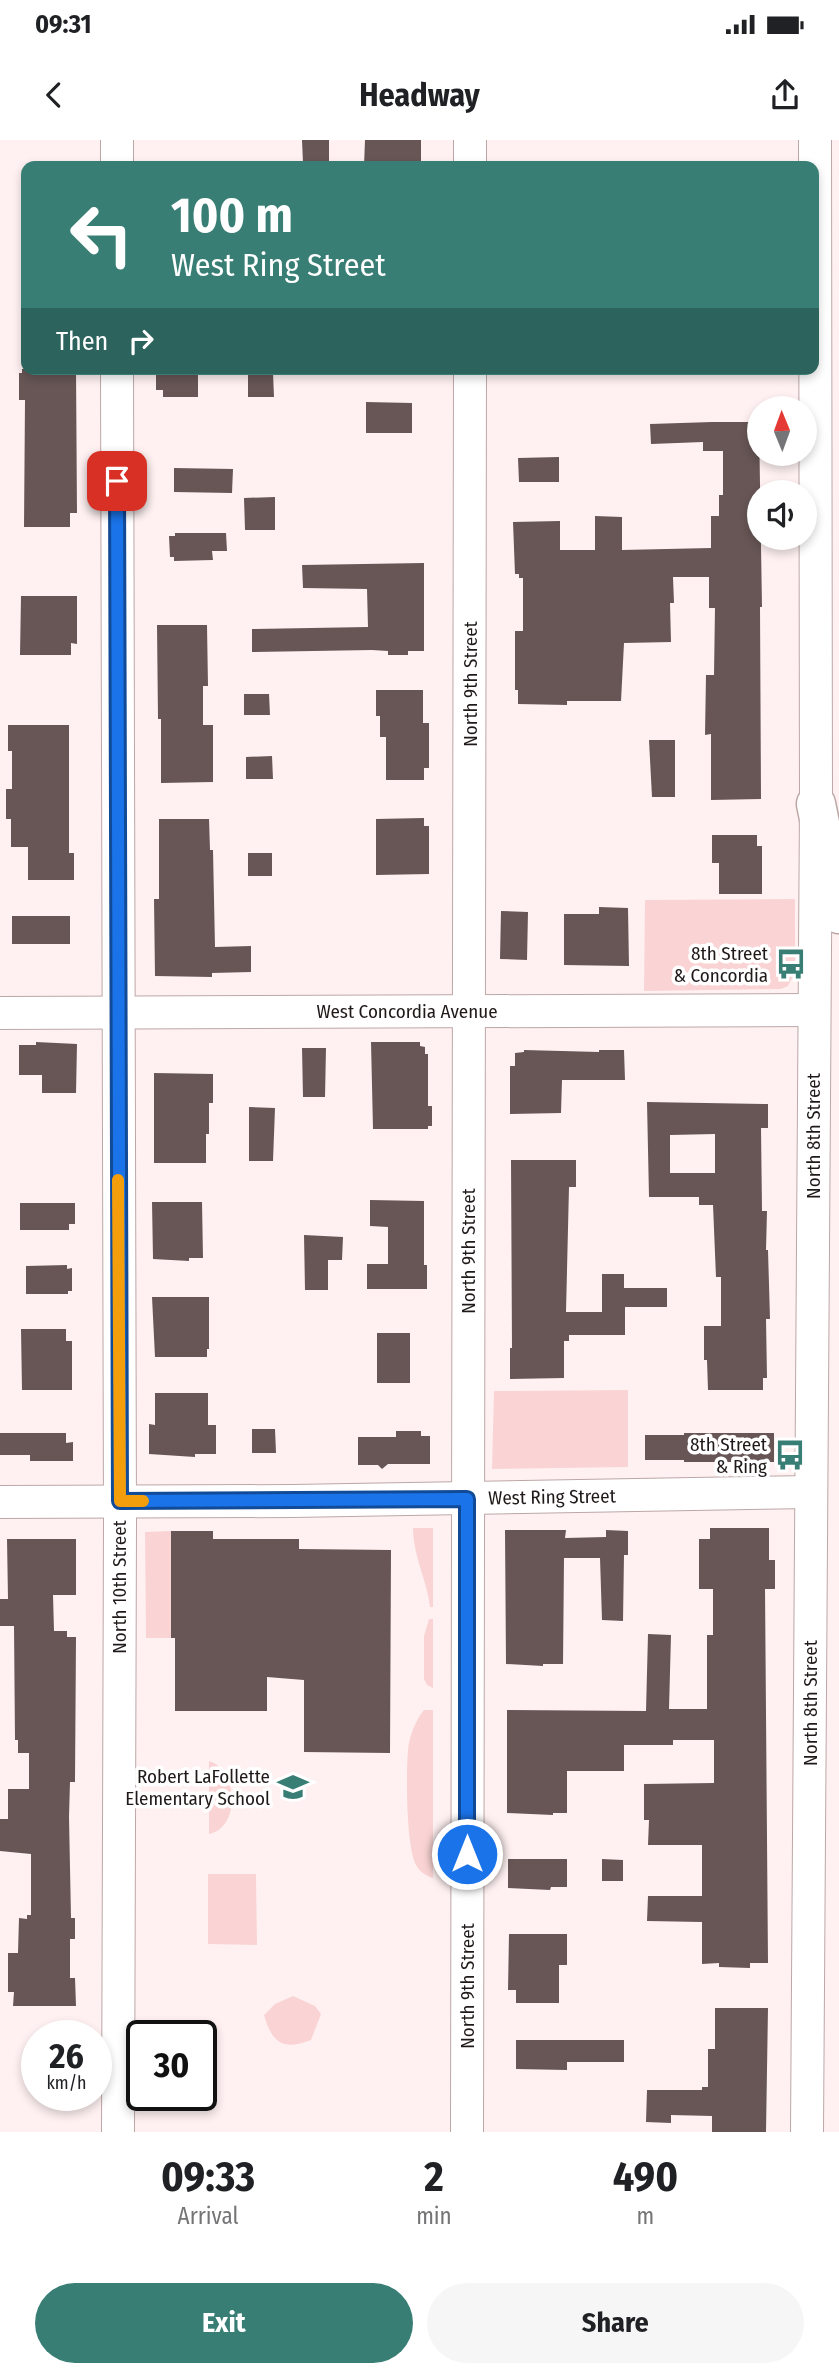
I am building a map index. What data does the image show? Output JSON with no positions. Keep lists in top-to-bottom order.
{
  "streets": {
    "street": [
      "North 9th Street",
      "West Concordia Avenue",
      "North 8th Street",
      "West Ring Street",
      "North 10th Street"
    ]
  },
  "crossings": [
    ["North 9th Street", "West Concordia Avenue"],
    ["North 9th Street", "West Ring Street"],
    ["West Concordia Avenue", "North 8th Street"],
    ["West Concordia Avenue", "North 10th Street"],
    ["North 8th Street", "West Ring Street"],
    ["West Ring Street", "North 10th Street"]
  ],
  "places": {
    "bus stop": ["8th Street & Concordia", "8th Street & Ring"],
    "school or university": ["Robert LaFollette Elementary School"]
  },
  "north": "top",
  "page": {
    "status": "09:31",
    "header": "Headway",
    "turn": ["100 m", "West Ring Street"],
    "then": "Then",
    "speed": "26 km/h",
    "limit": "30",
    "eta": [
      "09:33",
      "Arrival",
      "2",
      "min",
      "490",
      "m"
    ],
    "buttons": ["Exit", "Share"]
  }
}
